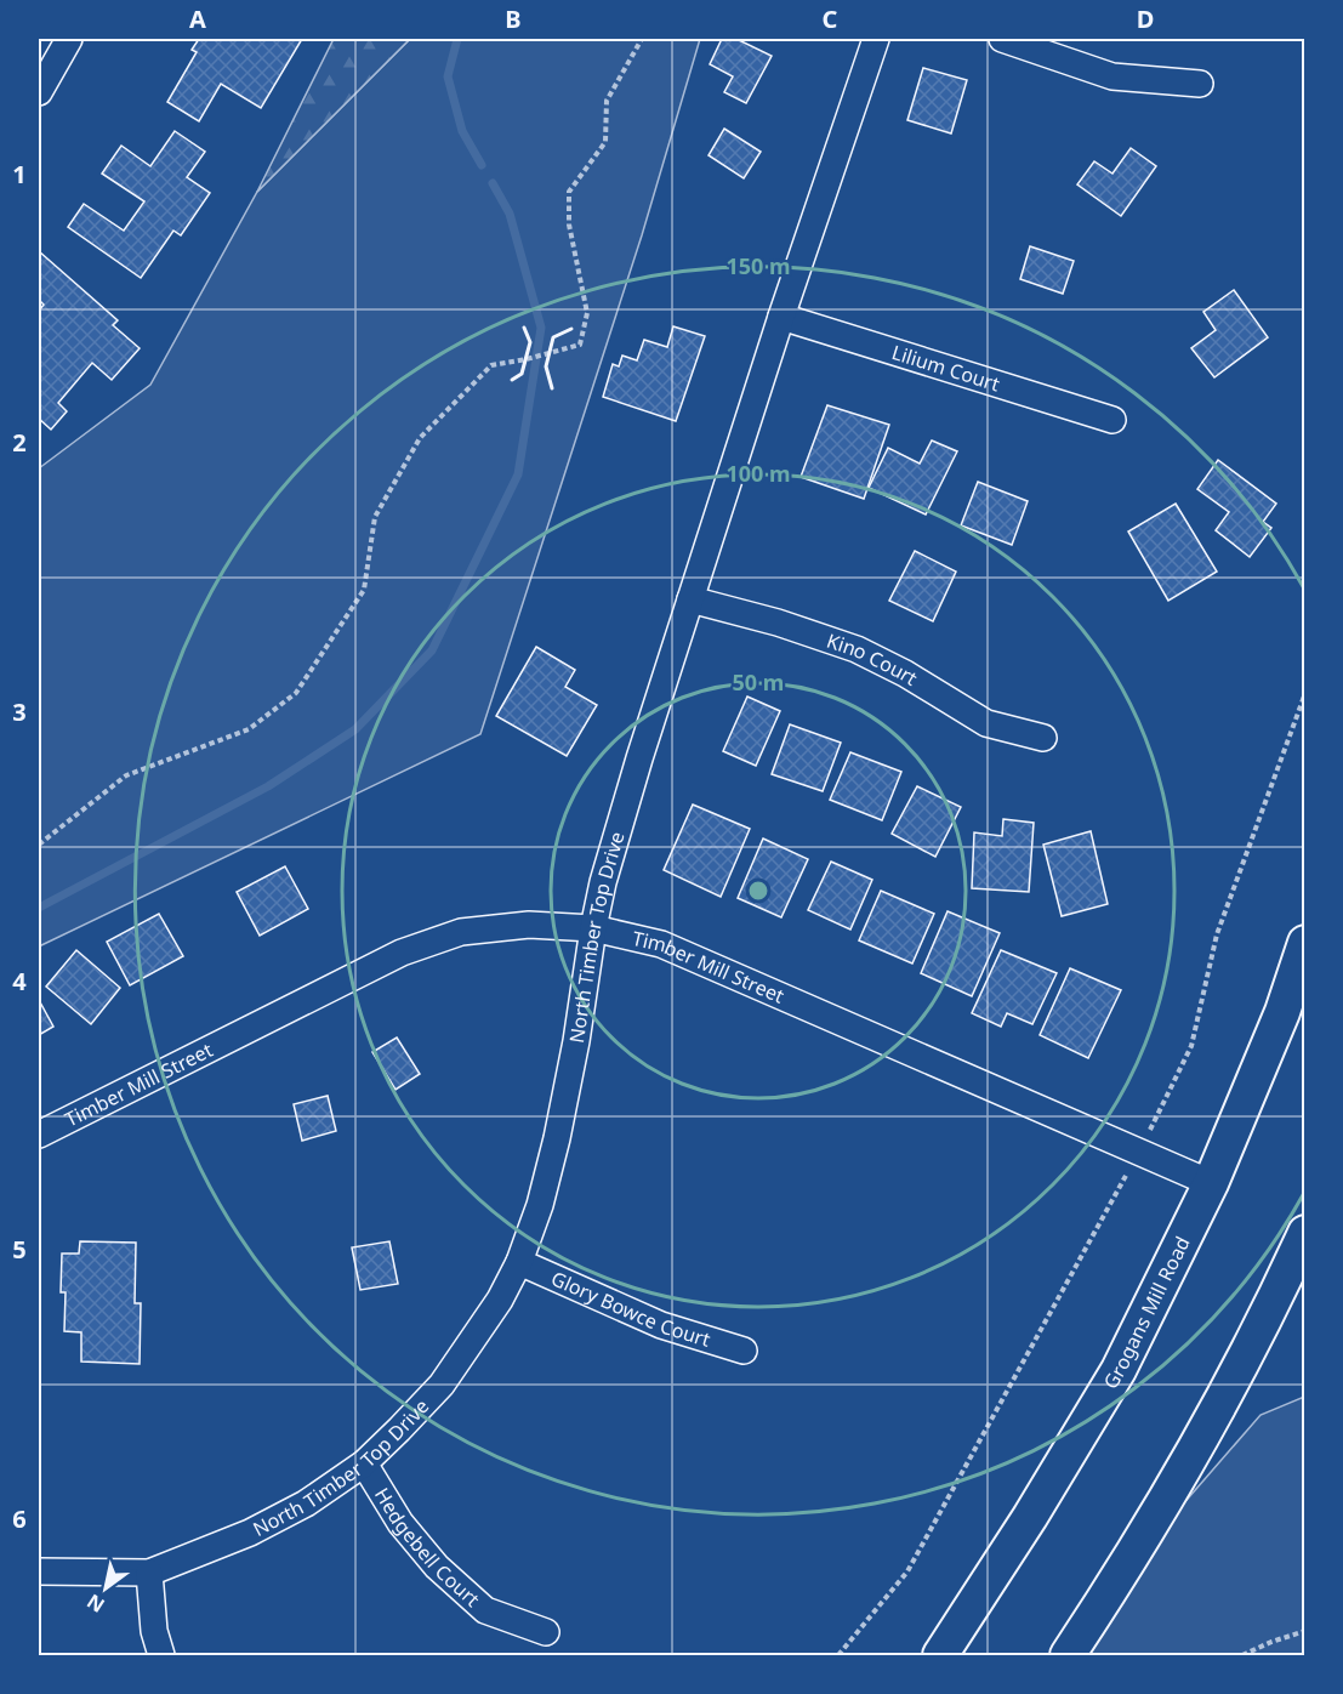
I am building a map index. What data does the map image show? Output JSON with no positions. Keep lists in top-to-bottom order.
{
  "streets": {
    "main road": ["Grogans Mill Road"],
    "street": [
      "Lilium Court",
      "Kino Court",
      "North Timber Top Drive",
      "Timber Mill Street",
      "Glory Bowce Court",
      "Hedgebell Court"
    ]
  },
  "crossings": [
    ["Lilium Court", "North Timber Top Drive"],
    ["Kino Court", "North Timber Top Drive"],
    ["North Timber Top Drive", "Timber Mill Street"],
    ["North Timber Top Drive", "Glory Bowce Court"],
    ["North Timber Top Drive", "Hedgebell Court"],
    ["Timber Mill Street", "Grogans Mill Road"]
  ],
  "north": "bottom left",
  "grid": {
    "columns": [
      "A",
      "B",
      "C",
      "D"
    ],
    "rows": [
      "1",
      "2",
      "3",
      "4",
      "5",
      "6"
    ]
  },
  "rings": ["150 m", "100 m", "50 m"]
}
